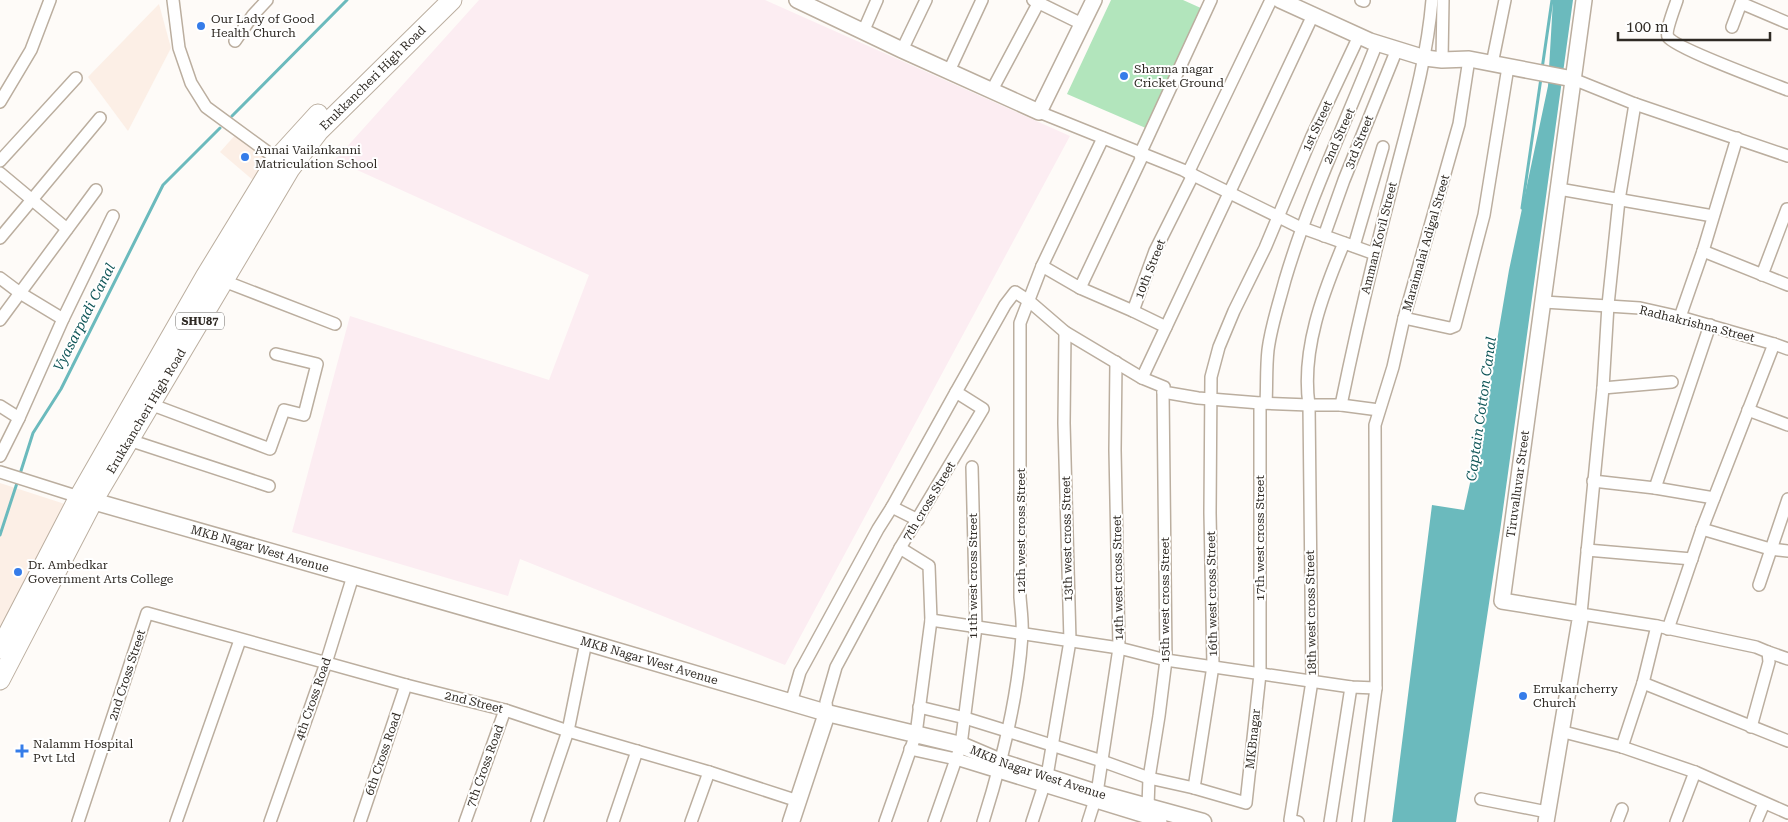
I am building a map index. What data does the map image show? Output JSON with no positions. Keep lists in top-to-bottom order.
{
  "streets": {
    "main road": ["Erukkancheri High Road", "SHU87", "MKB Nagar West Avenue"],
    "street": [
      "1st Street",
      "2nd Street",
      "3rd Street",
      "Amman Kovil Street",
      "Maraimalai Adigal Street",
      "10th Street",
      "Radhakrishna Street",
      "Tiruvalluvar Street",
      "7th cross Street",
      "12th west cross Street",
      "17th west cross Street",
      "13th west cross Street",
      "11th west cross Street",
      "14th west cross Street",
      "16th west cross Street",
      "15th west cross Street",
      "18th west cross Street",
      "2nd Cross Street",
      "4th Cross Road",
      "MKBnagar",
      "6th Cross Road",
      "7th Cross Road"
    ]
  },
  "crossings": [
    ["Erukkancheri High Road", "SHU87"],
    ["Erukkancheri High Road", "MKB Nagar West Avenue"],
    ["1st Street", "16th west cross Street"],
    ["2nd Street", "17th west cross Street"],
    ["2nd Street", "2nd Cross Street"],
    ["2nd Street", "4th Cross Road"],
    ["2nd Street", "6th Cross Road"],
    ["2nd Street", "7th Cross Road"],
    ["10th Street", "12th west cross Street"],
    ["SHU87", "MKB Nagar West Avenue"],
    ["Radhakrishna Street", "Tiruvalluvar Street"],
    ["7th cross Street", "MKB Nagar West Avenue"],
    ["12th west cross Street", "MKB Nagar West Avenue"],
    ["17th west cross Street", "MKBnagar"],
    ["13th west cross Street", "MKB Nagar West Avenue"],
    ["MKB Nagar West Avenue", "11th west cross Street"],
    ["MKB Nagar West Avenue", "14th west cross Street"],
    ["MKB Nagar West Avenue", "15th west cross Street"],
    ["MKB Nagar West Avenue", "4th Cross Road"],
    ["16th west cross Street", "MKBnagar"]
  ],
  "water": ["Vyasarpadi Canal", "Captain Cotton Canal"],
  "places": {
    "other": [
      "Our Lady of Good Health Church",
      "Sharma nagar Cricket Ground",
      "Annai Vailankanni Matriculation School",
      "Dr. Ambedkar Government Arts College",
      "Errukancherry Church"
    ],
    "health": ["Nalamm Hospital Pvt Ltd"]
  },
  "scale_bar": "100 m"
}
